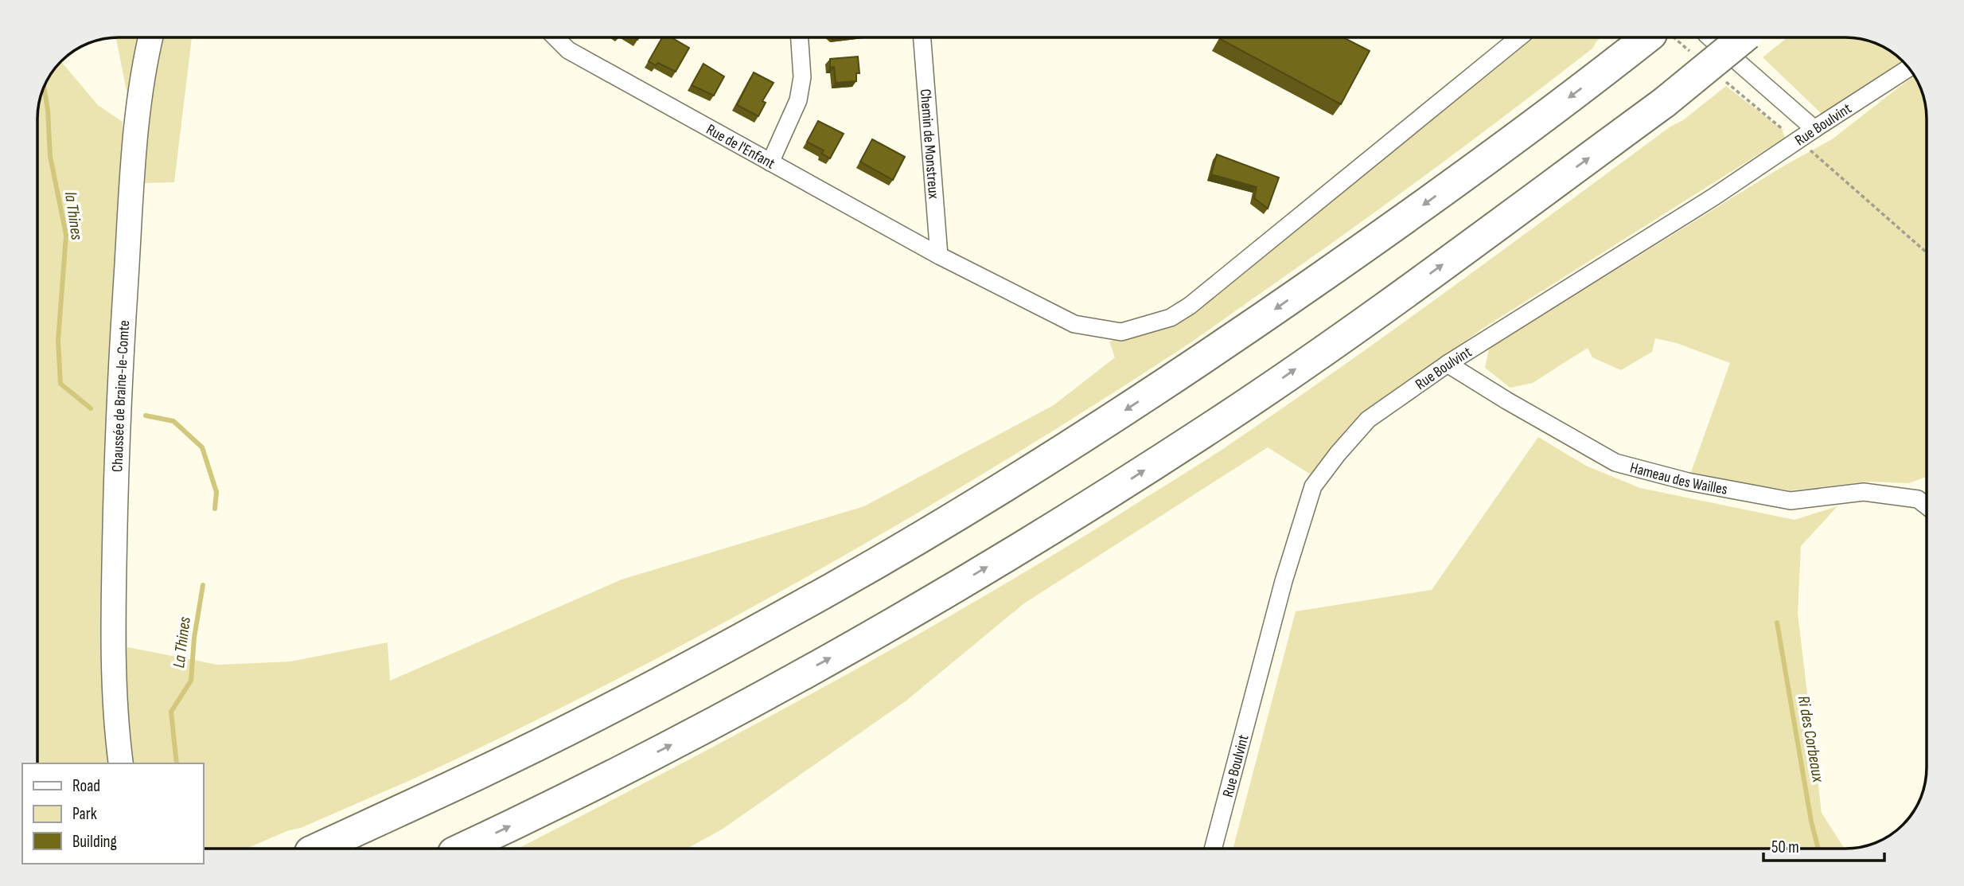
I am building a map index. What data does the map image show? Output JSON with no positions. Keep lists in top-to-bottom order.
{
  "streets": {
    "main road": ["Chaussée de Braine-le-Comte"],
    "street": [
      "Rue Boulvint",
      "Chemin de Monstreux",
      "Rue de l'Enfant",
      "Hameau des Wailles"
    ]
  },
  "crossings": [
    ["Rue Boulvint", "Hameau des Wailles"],
    ["Chemin de Monstreux", "Rue de l'Enfant"]
  ],
  "water": ["la Thines", "La Thines", "Ri des Corbeaux"],
  "legend": ["Road", "Park", "Building"],
  "scale_bar": "50 m"
}
